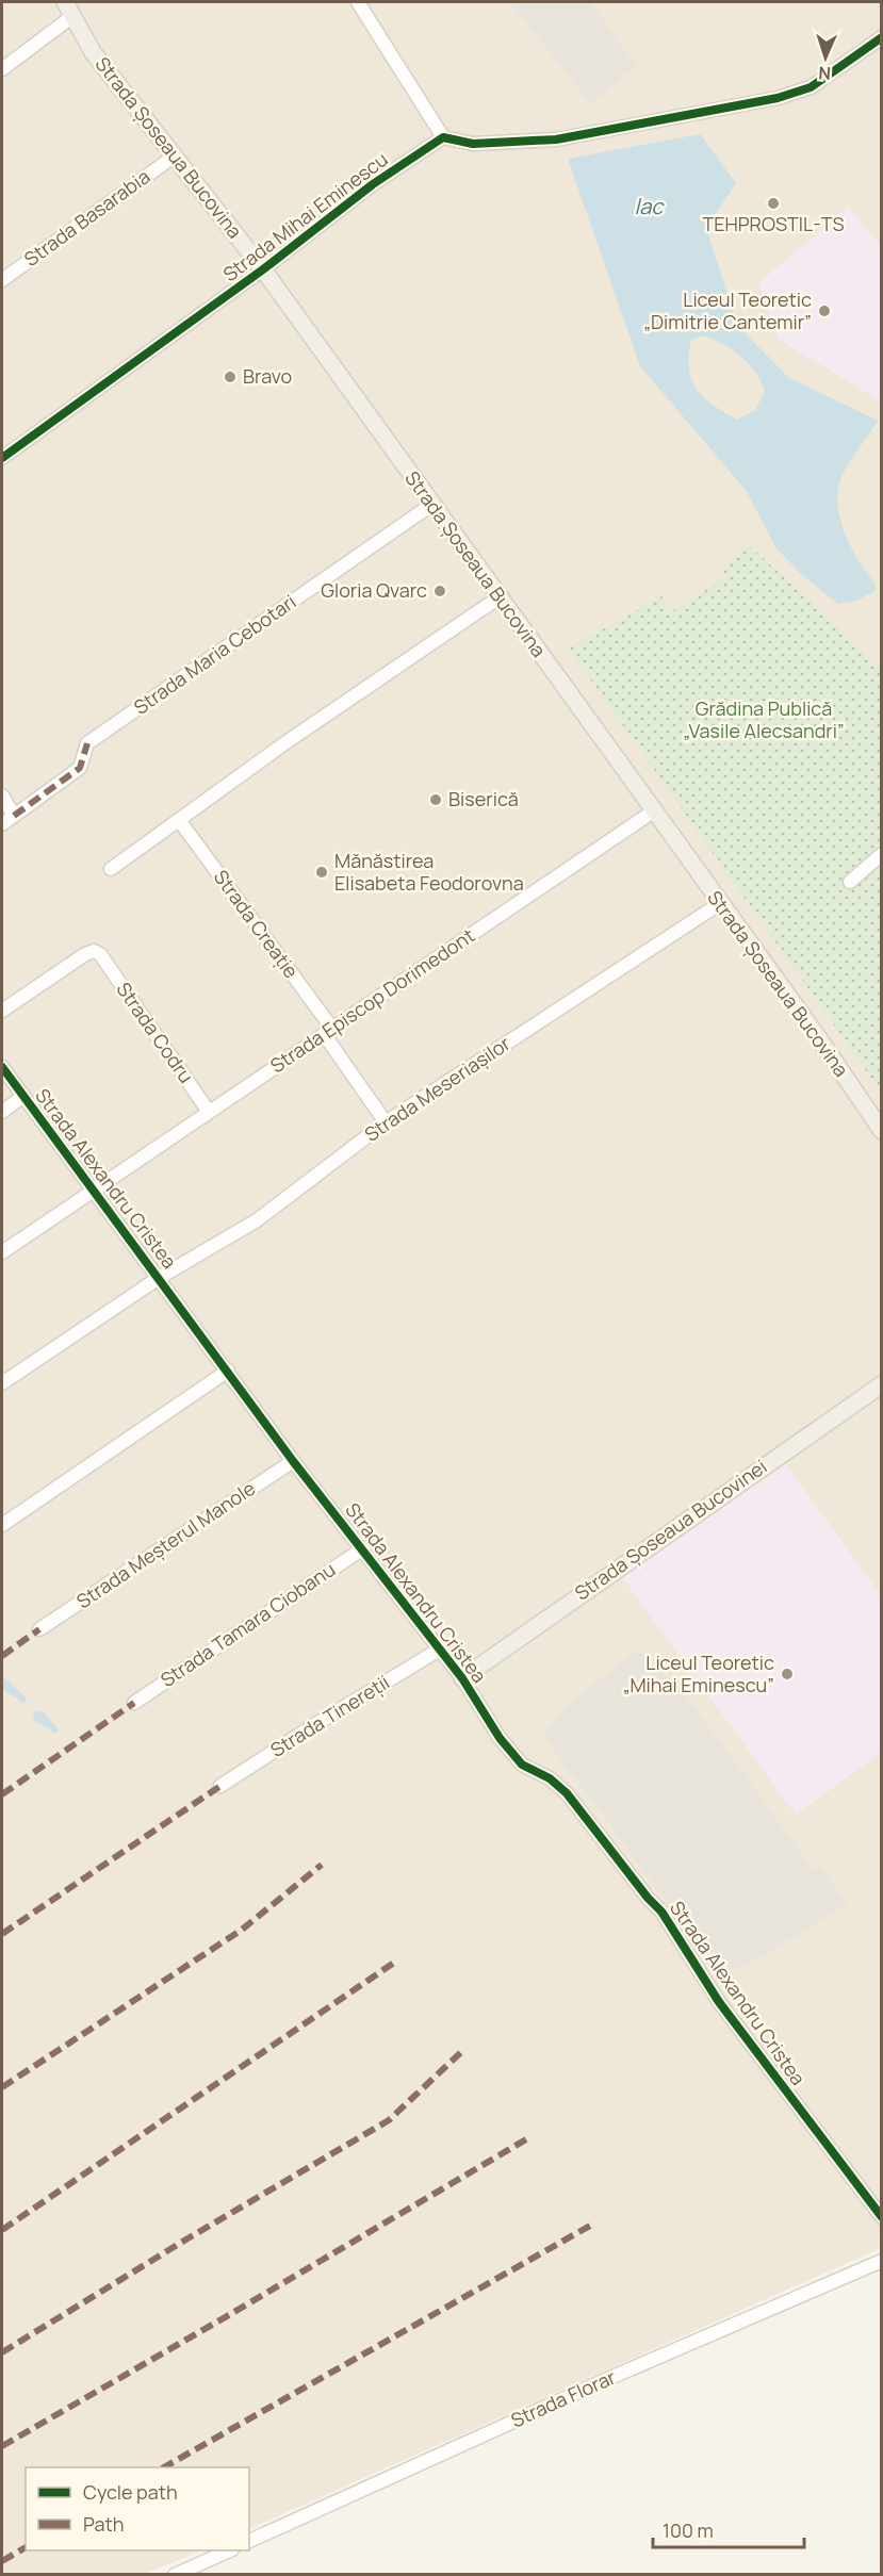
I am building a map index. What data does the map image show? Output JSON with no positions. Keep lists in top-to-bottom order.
{
  "streets": {
    "main road": ["Strada Șoseaua Bucovina", "Strada Șoseaua Bucovinei"],
    "street": [
      "Strada Mihai Eminescu",
      "Strada Basarabia",
      "Strada Maria Cebotari",
      "Strada Creație",
      "Strada Episcop Dorimedont",
      "Strada Codru",
      "Strada Meseriașilor",
      "Strada Alexandru Cristea",
      "Strada Meșterul Manole",
      "Strada Tamara Ciobanu",
      "Strada Tinereții",
      "Strada Florar"
    ]
  },
  "crossings": [
    ["Strada Șoseaua Bucovina", "Strada Mihai Eminescu"],
    ["Strada Șoseaua Bucovina", "Strada Basarabia"],
    ["Strada Șoseaua Bucovina", "Strada Maria Cebotari"],
    ["Strada Șoseaua Bucovina", "Strada Episcop Dorimedont"],
    ["Strada Șoseaua Bucovina", "Strada Meseriașilor"],
    ["Strada Creație", "Strada Episcop Dorimedont"],
    ["Strada Creație", "Strada Meseriașilor"],
    ["Strada Episcop Dorimedont", "Strada Codru"],
    ["Strada Episcop Dorimedont", "Strada Alexandru Cristea"],
    ["Strada Meseriașilor", "Strada Alexandru Cristea"],
    ["Strada Alexandru Cristea", "Strada Șoseaua Bucovinei"],
    ["Strada Alexandru Cristea", "Strada Meșterul Manole"],
    ["Strada Alexandru Cristea", "Strada Tamara Ciobanu"],
    ["Strada Alexandru Cristea", "Strada Tinereții"]
  ],
  "water": ["lac"],
  "parks": ["Grădina Publică „Vasile Alecsandri”"],
  "places": [
    "TEHPROSTIL-TS",
    "Liceul Teoretic „Dimitrie Cantemir”",
    "Bravo",
    "Gloria Qvarc",
    "Biserică",
    "Mănăstirea Elisabeta Feodorovna",
    "Liceul Teoretic „Mihai Eminescu”"
  ],
  "legend": ["Cycle path", "Path"],
  "scale_bar": "100 m",
  "north": "bottom"
}
